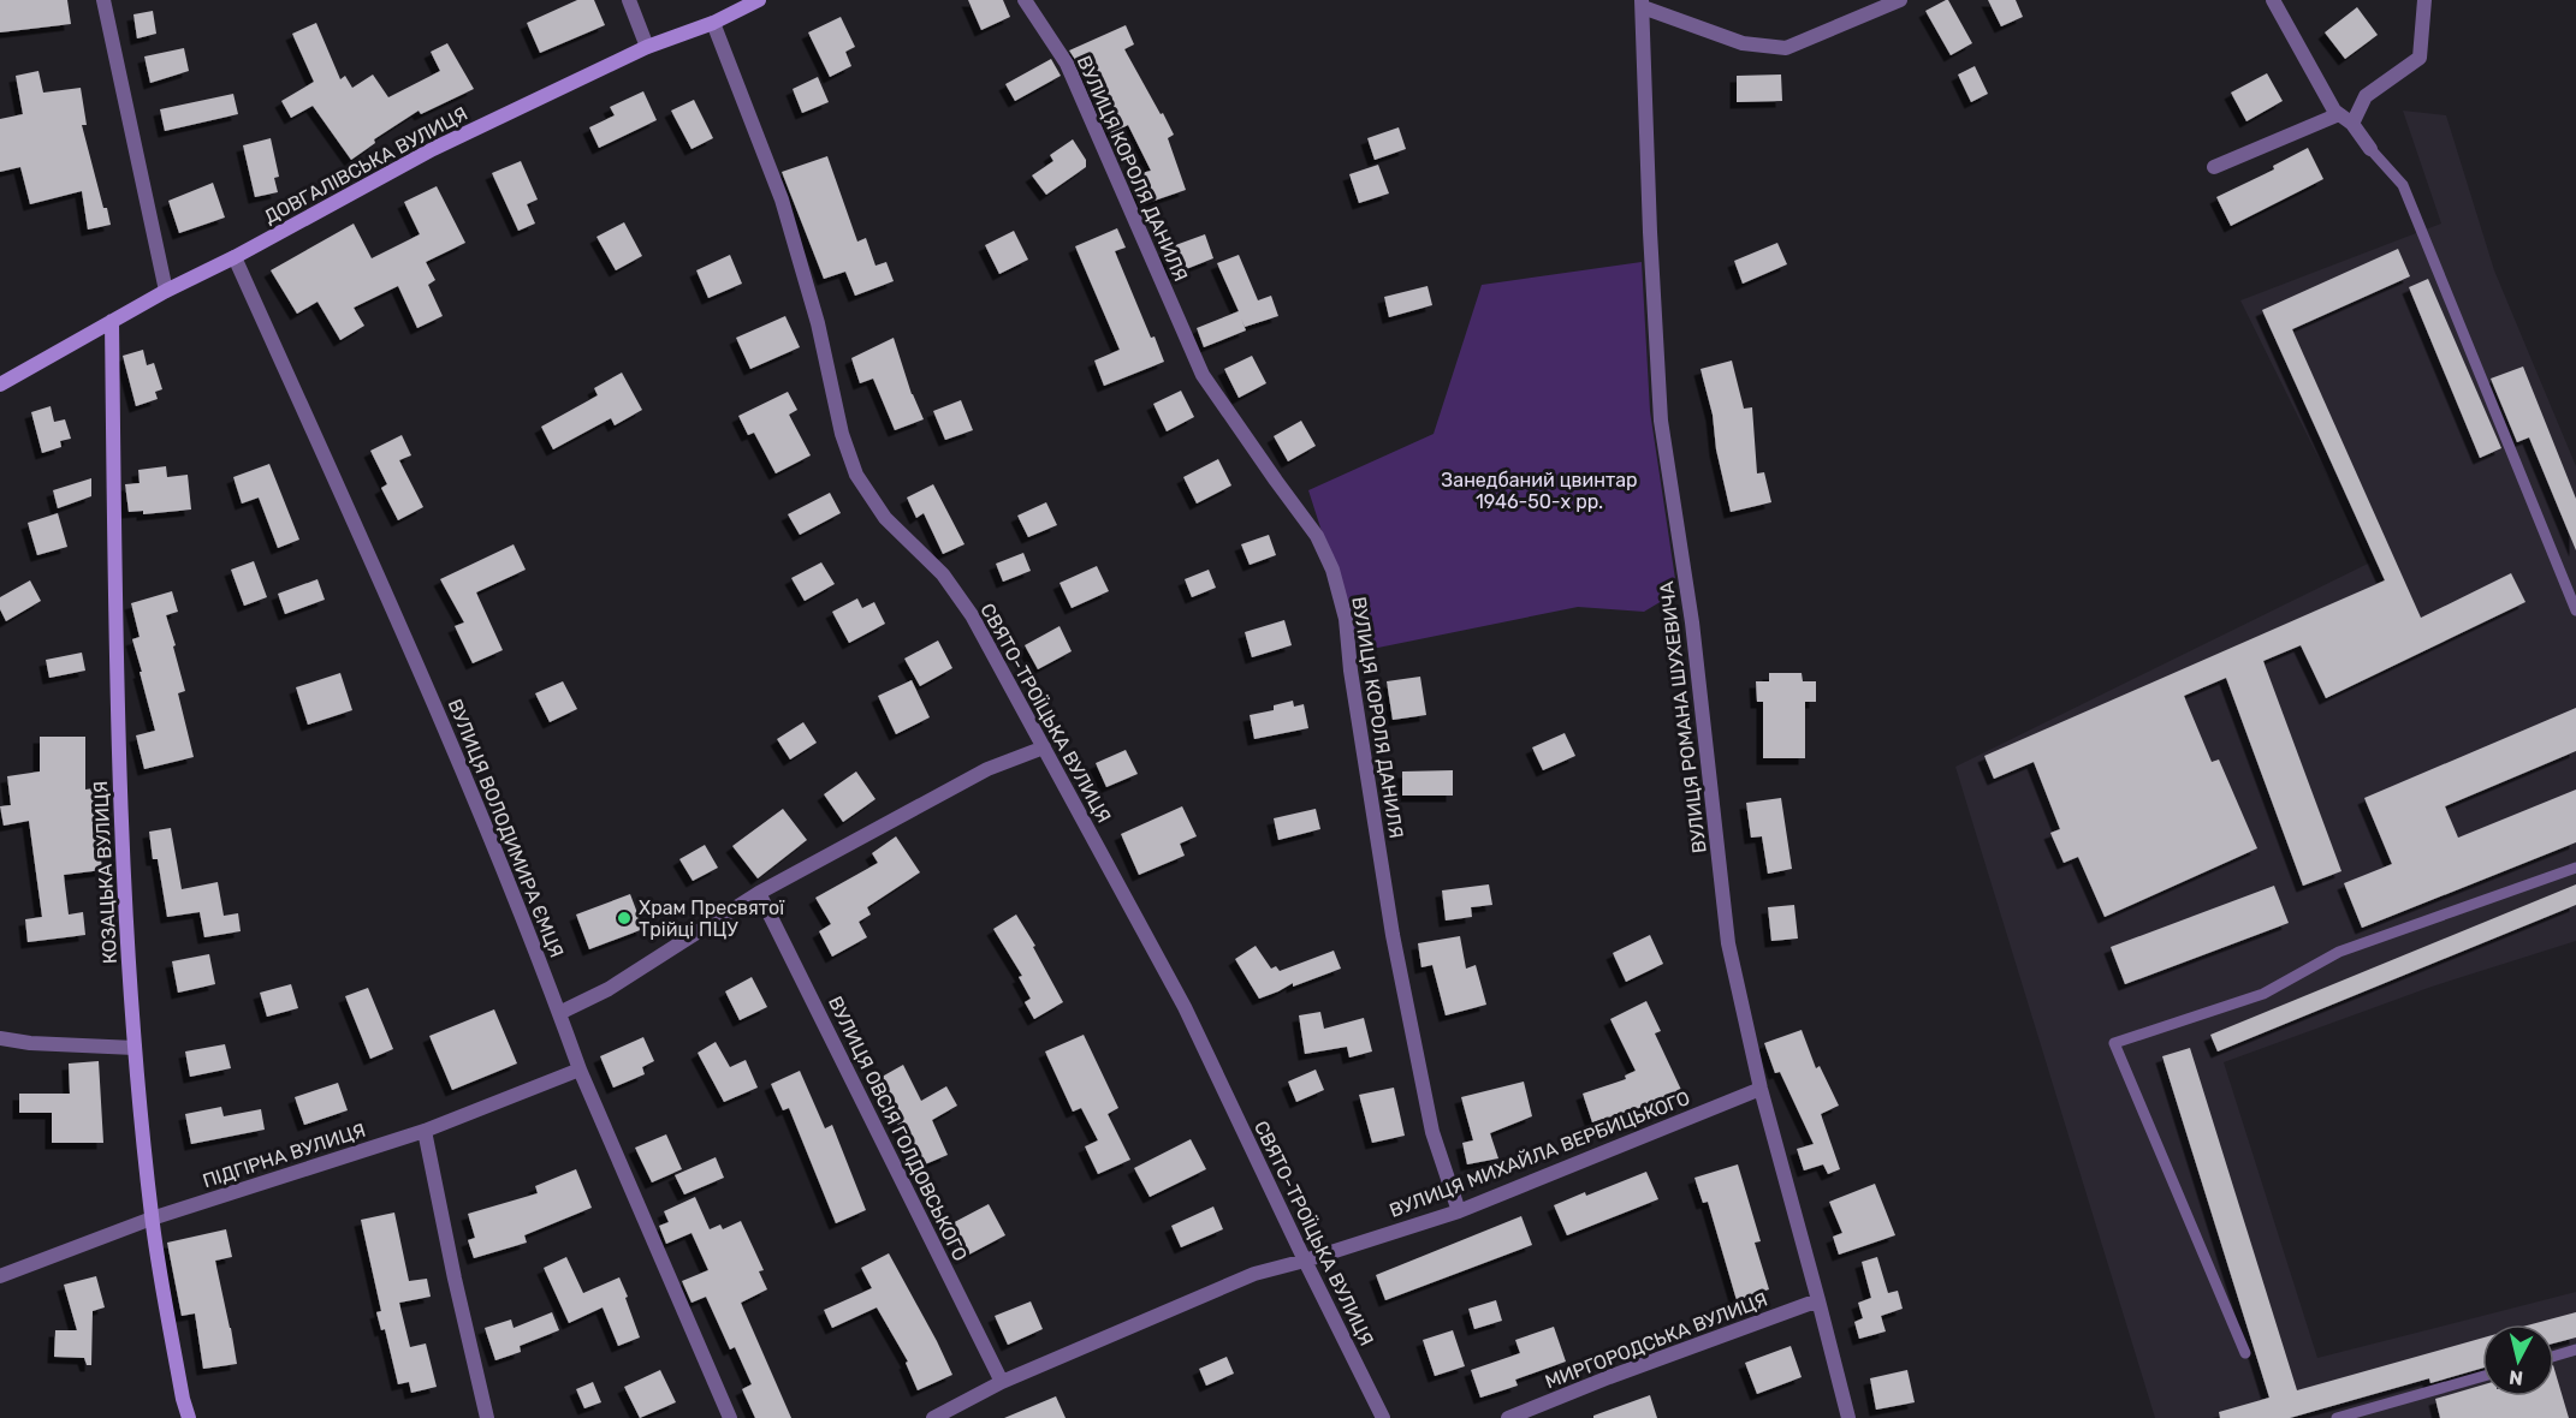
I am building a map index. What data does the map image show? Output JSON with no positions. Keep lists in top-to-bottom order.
{
  "streets": {
    "street": [
      "ДОВГАЛІВСЬКА ВУЛИЦЯ",
      "ВУЛИЦЯ КОРОЛЯ ДАНИЛЯ",
      "СВЯТО-ТРОЇЦЬКА ВУЛИЦЯ",
      "ВУЛИЦЯ РОМАНА ШУХЕВИЧА",
      "ВУЛИЦЯ ВОЛОДИМИРА ЄМЦЯ",
      "КОЗАЦЬКА ВУЛИЦЯ",
      "ВУЛИЦЯ ОВСІЯ ГОЛДОВСЬКОГО",
      "ВУЛИЦЯ МИХАЙЛА ВЕРБИЦЬКОГО",
      "ПІДГІРНА ВУЛИЦЯ",
      "МИРГОРОДСЬКА ВУЛИЦЯ"
    ]
  },
  "crossings": [
    ["ДОВГАЛІВСЬКА ВУЛИЦЯ", "СВЯТО-ТРОЇЦЬКА ВУЛИЦЯ"],
    ["ДОВГАЛІВСЬКА ВУЛИЦЯ", "ВУЛИЦЯ ВОЛОДИМИРА ЄМЦЯ"],
    ["ДОВГАЛІВСЬКА ВУЛИЦЯ", "КОЗАЦЬКА ВУЛИЦЯ"],
    ["ВУЛИЦЯ КОРОЛЯ ДАНИЛЯ", "ВУЛИЦЯ МИХАЙЛА ВЕРБИЦЬКОГО"],
    ["СВЯТО-ТРОЇЦЬКА ВУЛИЦЯ", "ВУЛИЦЯ МИХАЙЛА ВЕРБИЦЬКОГО"],
    ["ВУЛИЦЯ РОМАНА ШУХЕВИЧА", "ВУЛИЦЯ МИХАЙЛА ВЕРБИЦЬКОГО"],
    ["ВУЛИЦЯ РОМАНА ШУХЕВИЧА", "МИРГОРОДСЬКА ВУЛИЦЯ"],
    ["ВУЛИЦЯ ВОЛОДИМИРА ЄМЦЯ", "ПІДГІРНА ВУЛИЦЯ"],
    ["КОЗАЦЬКА ВУЛИЦЯ", "ПІДГІРНА ВУЛИЦЯ"],
    ["ВУЛИЦЯ ОВСІЯ ГОЛДОВСЬКОГО", "ВУЛИЦЯ МИХАЙЛА ВЕРБИЦЬКОГО"]
  ],
  "parks": ["Занедбаний цвинтар 1946-50-х рр."],
  "places": ["Храм Пресвятої Трійці ПЦУ"],
  "north": "bottom"
}
